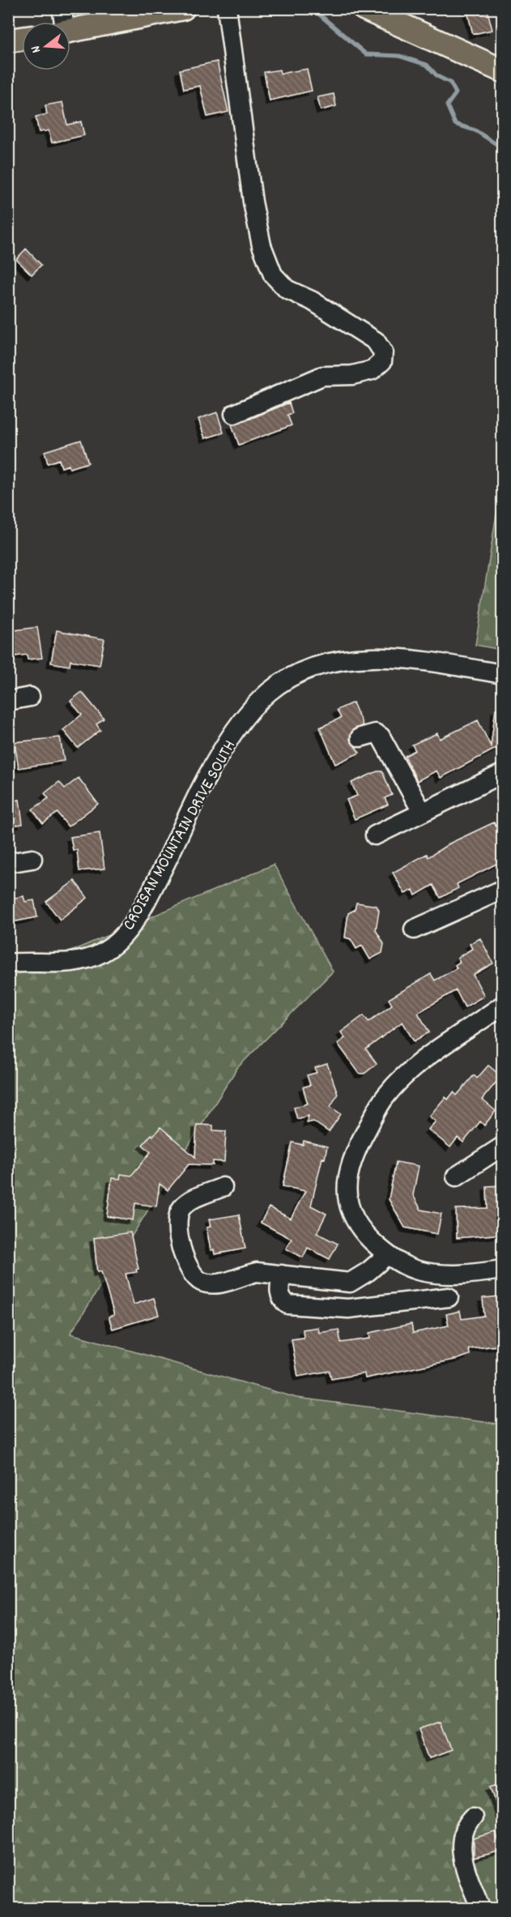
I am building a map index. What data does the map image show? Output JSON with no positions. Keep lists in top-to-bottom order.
{
  "streets": {
    "street": ["CROISAN MOUNTAIN DRIVE SOUTH"]
  },
  "north": "left"
}
